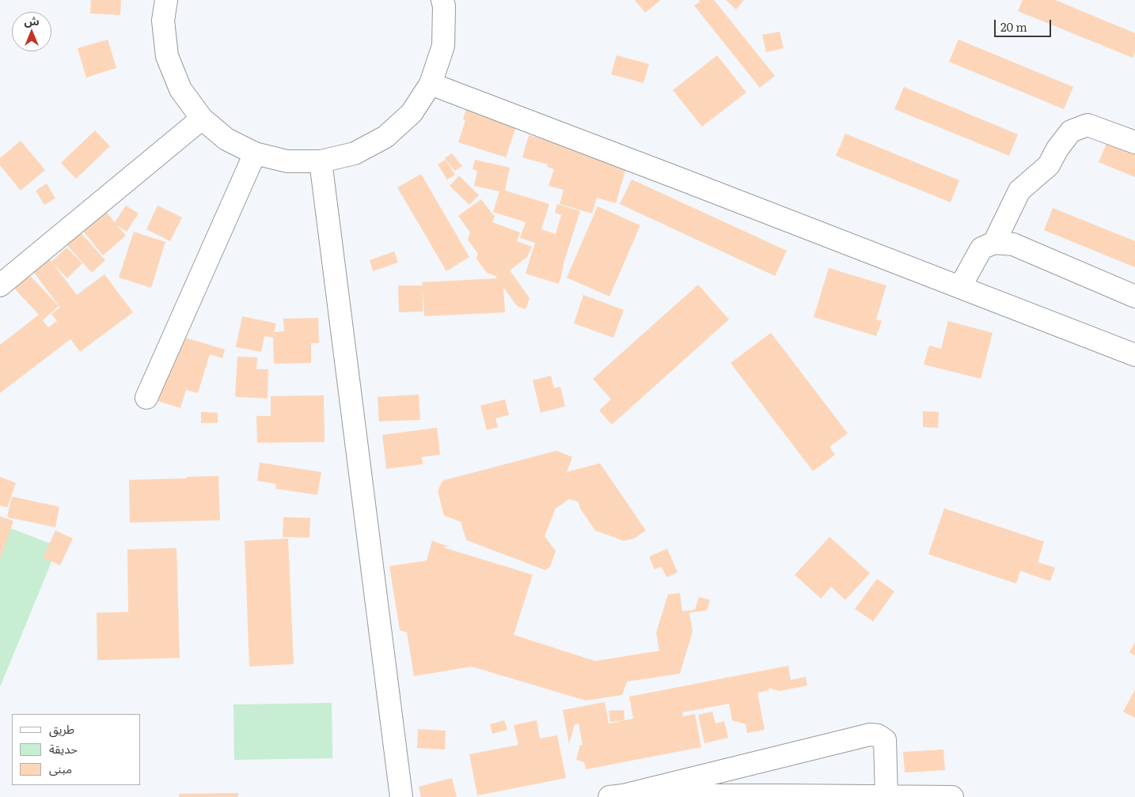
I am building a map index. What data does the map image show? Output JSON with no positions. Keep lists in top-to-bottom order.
{
  "legend": ["طريق", "حديقة", "مبنى"],
  "scale_bar": "20 m",
  "north": "top"
}
